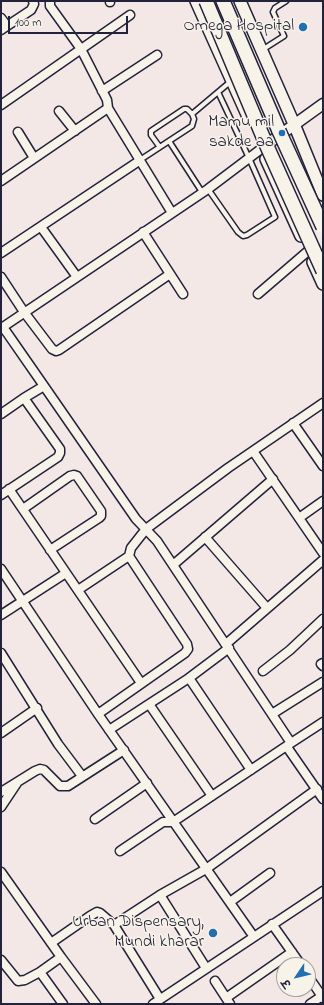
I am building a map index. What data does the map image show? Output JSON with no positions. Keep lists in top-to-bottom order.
{
  "places": ["Omega Hospital", "Mamu mil sakde aa", "Urban Dispensary, Mundi kharar"],
  "scale_bar": "100 m",
  "north": "bottom left"
}
